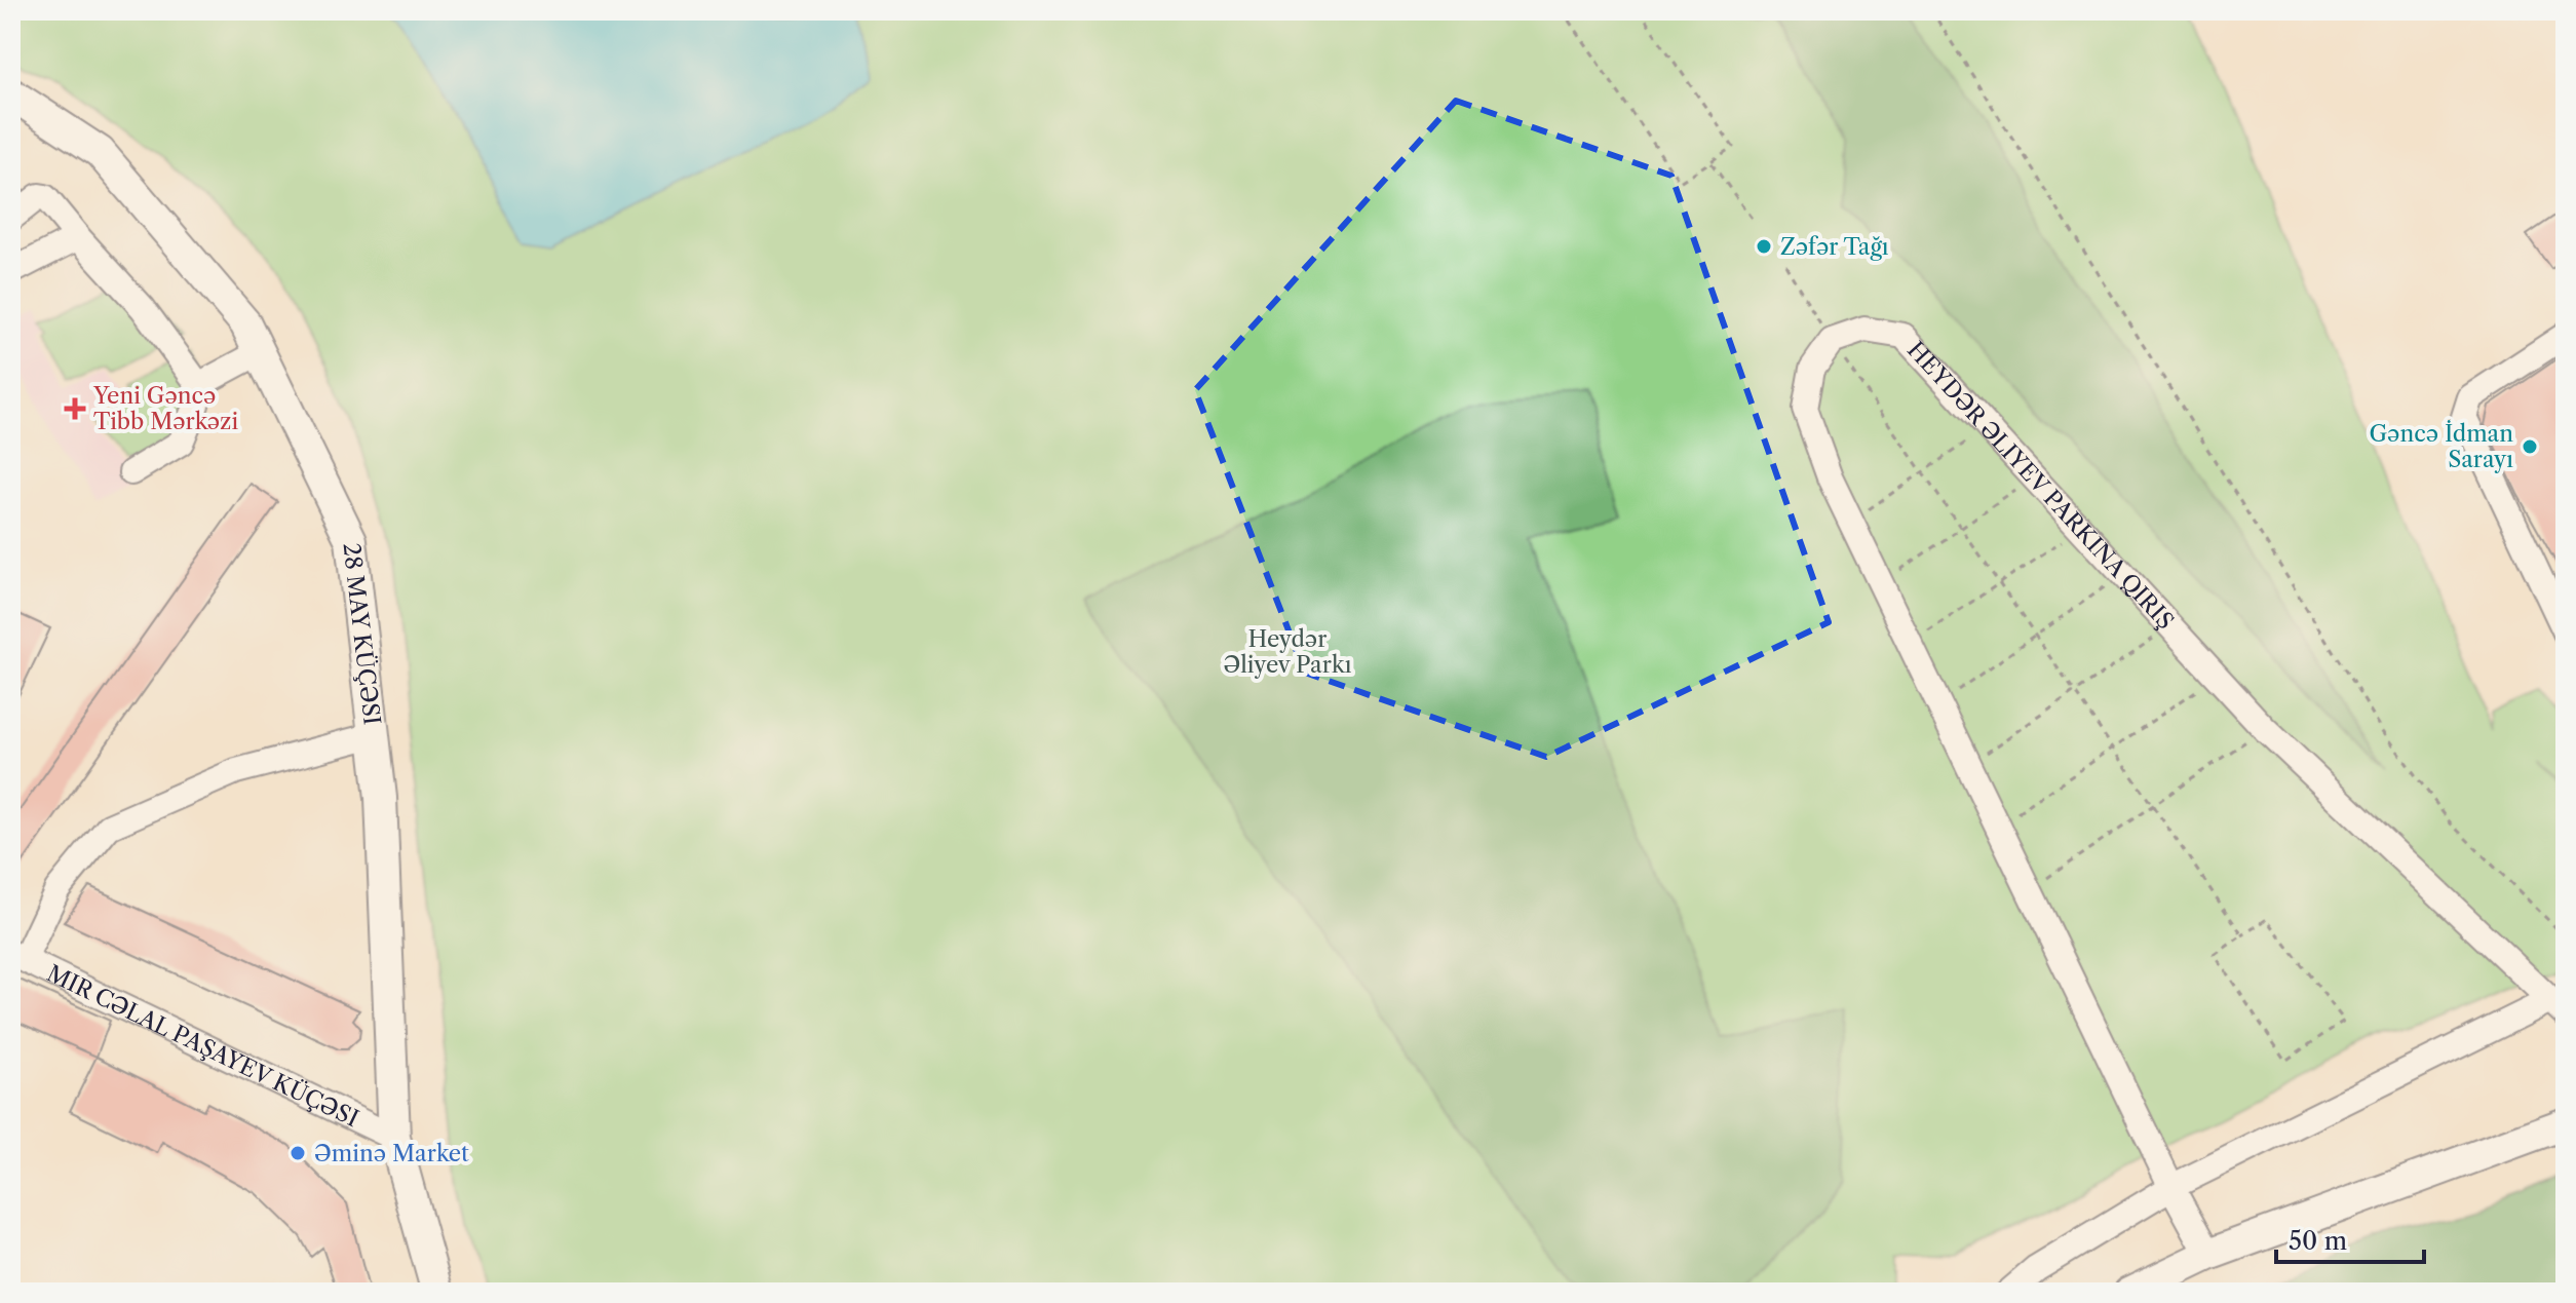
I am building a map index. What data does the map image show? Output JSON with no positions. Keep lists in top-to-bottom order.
{
  "streets": {
    "main road": ["28 MAY KÜÇƏSI"],
    "street": ["MIR CƏLAL PAŞAYEV KÜÇƏSI"]
  },
  "crossings": [
    ["28 MAY KÜÇƏSI", "MIR CƏLAL PAŞAYEV KÜÇƏSI"]
  ],
  "parks": ["Heydər Əliyev Parkı"],
  "places": {
    "other": ["Zəfər Tağı", "Gəncə İdman Sarayı", "Əminə Market"],
    "health": ["Yeni Gəncə Tibb Mərkəzi"]
  },
  "scale_bar": "50 m"
}
